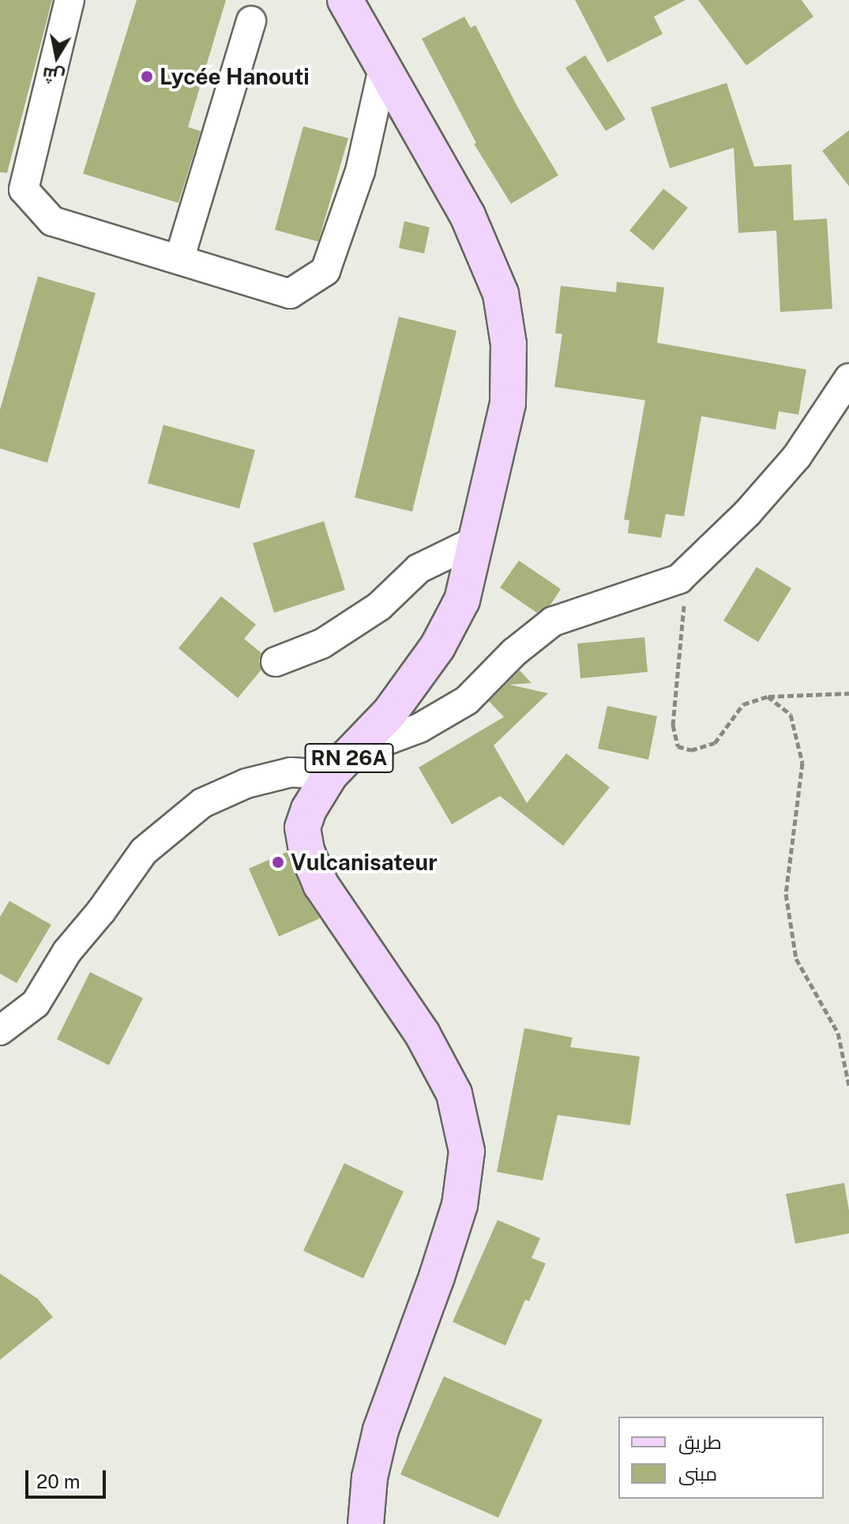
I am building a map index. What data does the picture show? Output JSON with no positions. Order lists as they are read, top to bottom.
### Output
{
  "streets": {
    "main road": ["RN 26A"]
  },
  "places": ["Lycée Hanouti", "Vulcanisateur"],
  "legend": ["طريق", "مبنى"],
  "scale_bar": "20 m",
  "north": "bottom"
}
